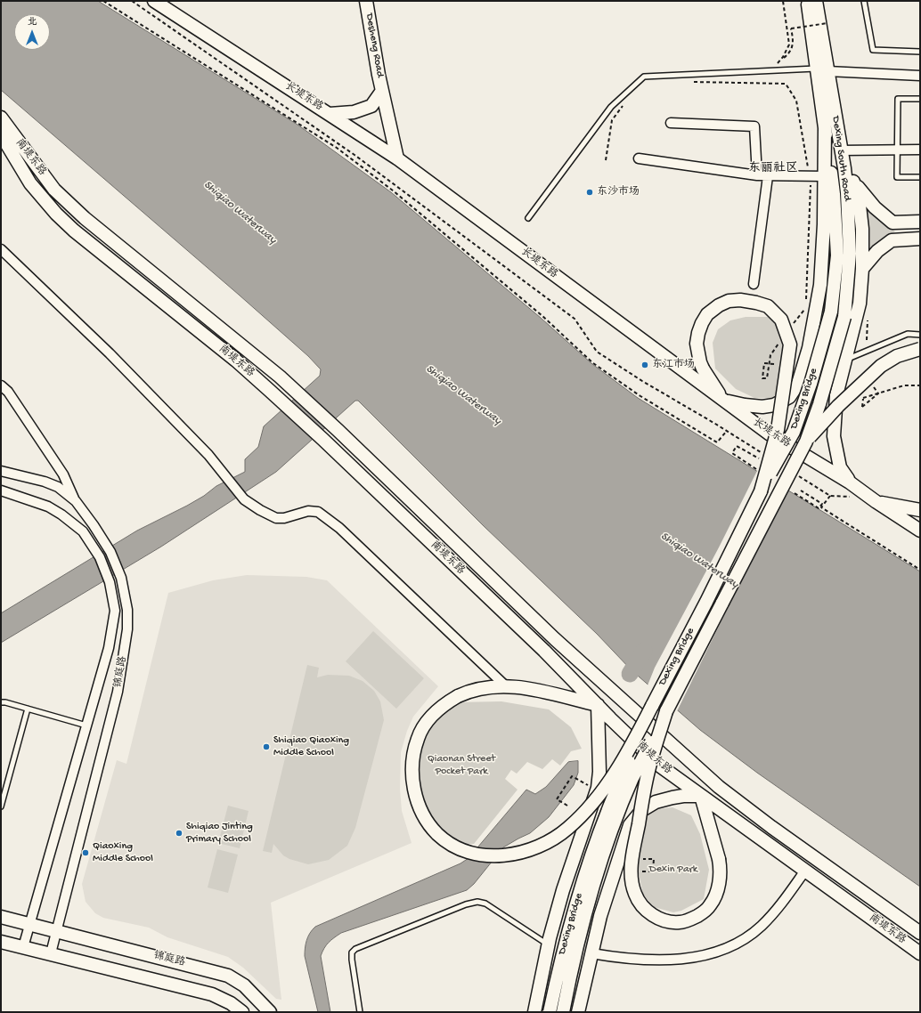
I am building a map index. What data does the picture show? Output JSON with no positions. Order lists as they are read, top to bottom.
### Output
{
  "streets": {
    "main road": [
      "Desheng Road",
      "长堤东路",
      "南堤东路",
      "Dexing South Road",
      "Dexing Bridge",
      "锦庭路"
    ]
  },
  "crossings": [
    ["Desheng Road", "长堤东路"],
    ["Dexing South Road", "Dexing Bridge"]
  ],
  "districts": ["东丽社区"],
  "water": ["Shiqiao Waterway"],
  "parks": ["Qiaonan Street Pocket Park", "Dexin Park"],
  "places": [
    "东沙市场",
    "东江市场",
    "Shiqiao Qiaoxing Middle School",
    "Shiqiao Jinting Primary School",
    "Qiaoxing Middle School"
  ],
  "north": "top"
}
